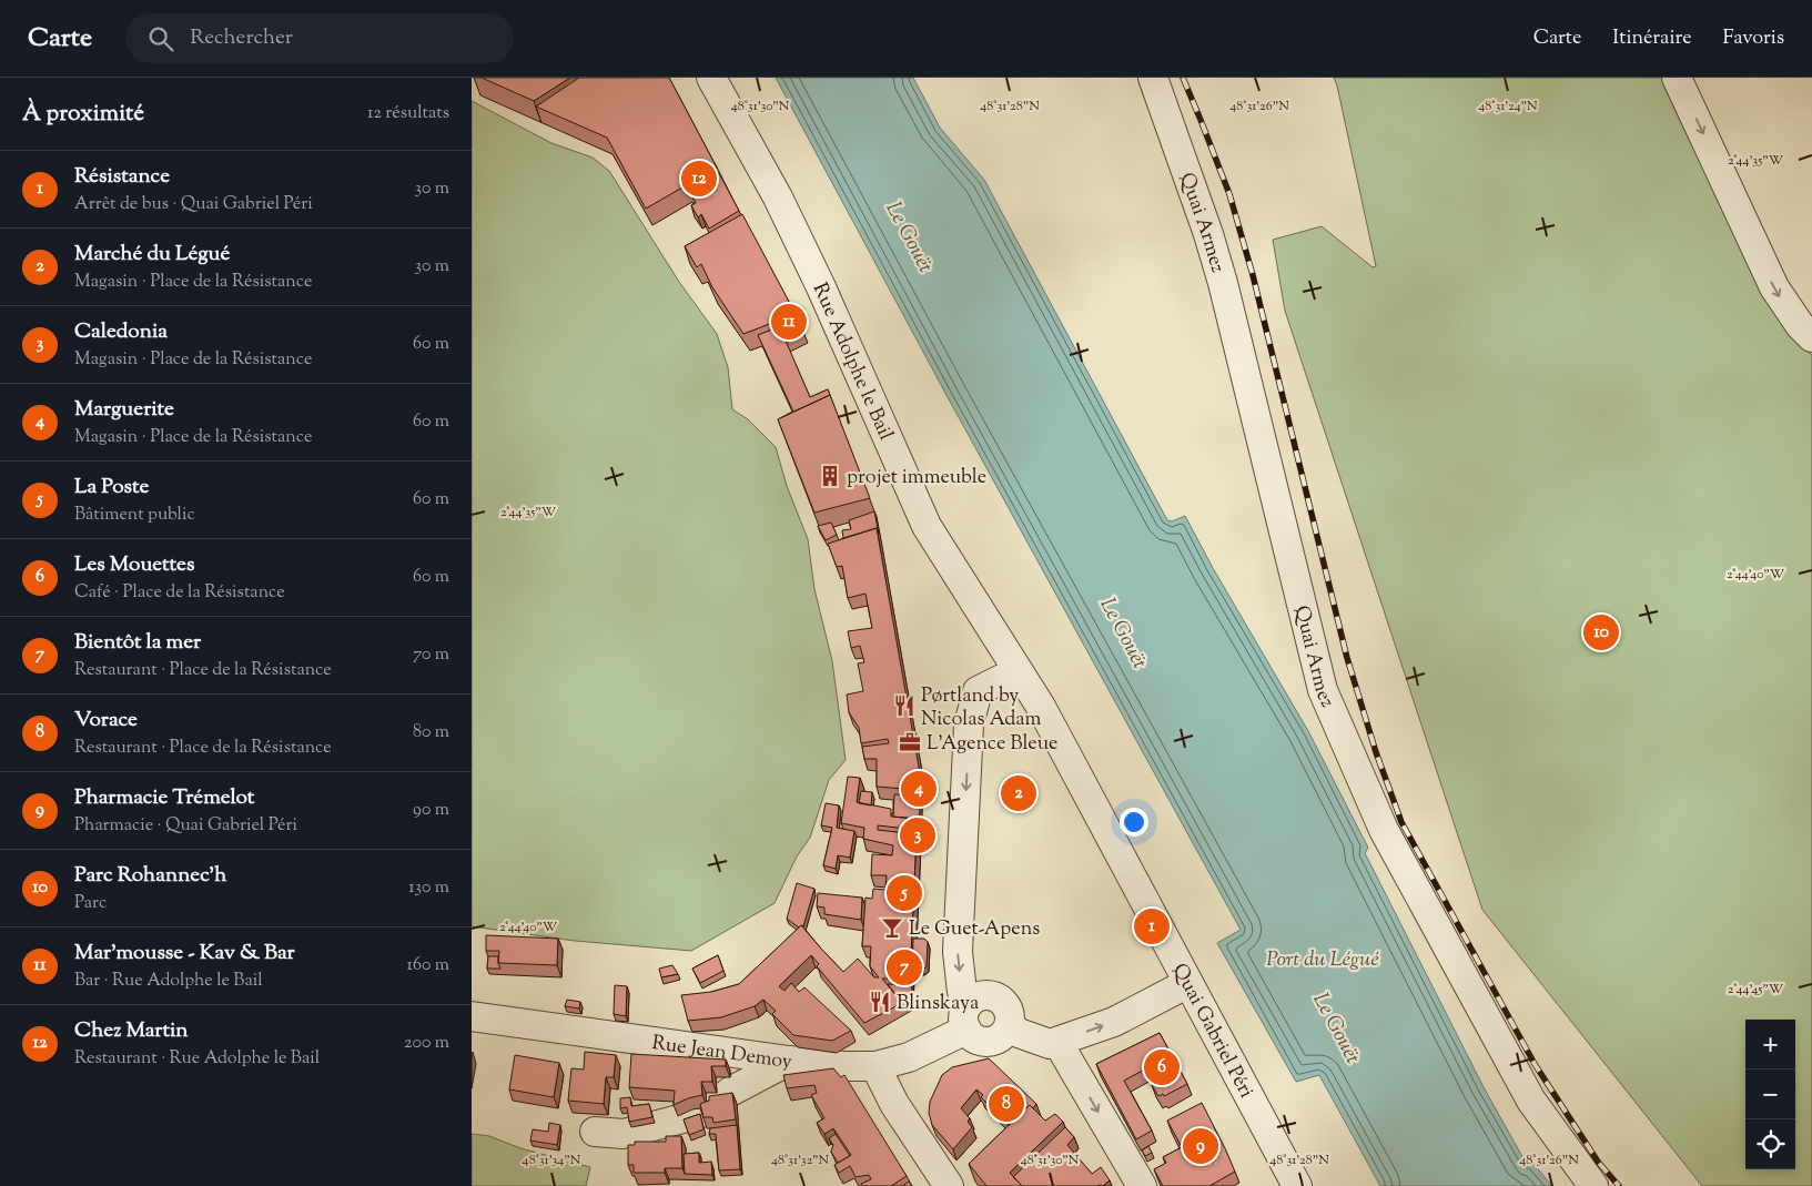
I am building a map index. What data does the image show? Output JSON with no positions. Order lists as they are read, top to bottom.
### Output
{
  "streets": {
    "street": [
      "Quai Armez",
      "Rue Adolphe le Bail",
      "Quai Gabriel Péri",
      "Rue Jean Demoy"
    ]
  },
  "crossings": [
    ["Rue Adolphe le Bail", "Quai Gabriel Péri"]
  ],
  "water": ["Le Gouët", "Port du Légué"],
  "places": {
    "building": ["projet immeuble"],
    "restaurant": ["Pørtland by Nicolas Adam", "Blinskaya"],
    "office": ["L'Agence Bleue"],
    "bar": ["Le Guet-Apens"]
  },
  "page": {
    "header": "Carte",
    "search": "Rechercher",
    "nav": ["Carte", "Itinéraire", "Favoris"],
    "heading": ["À proximité", "12 résultats"],
    "list": [
      {
        "mark": "1",
        "name": "Résistance",
        "note": "Arrêt de bus · Quai Gabriel Péri",
        "value": "30 m"
      },
      {
        "mark": "2",
        "name": "Marché du Légué",
        "note": "Magasin · Place de la Résistance",
        "value": "30 m"
      },
      {
        "mark": "3",
        "name": "Caledonia",
        "note": "Magasin · Place de la Résistance",
        "value": "60 m"
      },
      {
        "mark": "4",
        "name": "Marguerite",
        "note": "Magasin · Place de la Résistance",
        "value": "60 m"
      },
      {
        "mark": "5",
        "name": "La Poste",
        "note": "Bâtiment public",
        "value": "60 m"
      },
      {
        "mark": "6",
        "name": "Les Mouettes",
        "note": "Café · Place de la Résistance",
        "value": "60 m"
      },
      {
        "mark": "7",
        "name": "Bientôt la mer",
        "note": "Restaurant · Place de la Résistance",
        "value": "70 m"
      },
      {
        "mark": "8",
        "name": "Vorace",
        "note": "Restaurant · Place de la Résistance",
        "value": "80 m"
      },
      {
        "mark": "9",
        "name": "Pharmacie Trémelot",
        "note": "Pharmacie · Quai Gabriel Péri",
        "value": "90 m"
      },
      {
        "mark": "10",
        "name": "Parc Rohannec'h",
        "note": "Parc",
        "value": "130 m"
      },
      {
        "mark": "11",
        "name": "Mar'mousse - Kav & Bar",
        "note": "Bar · Rue Adolphe le Bail",
        "value": "160 m"
      },
      {
        "mark": "12",
        "name": "Chez Martin",
        "note": "Restaurant · Rue Adolphe le Bail",
        "value": "200 m"
      }
    ],
    "pins": [
      "12",
      "11",
      "10",
      "4",
      "2",
      "3",
      "5",
      "1",
      "7",
      "6",
      "8",
      "9"
    ],
    "map_buttons": ["+", "−"]
  },
  "coordinates": [
    "48°31'30\"N",
    "48°31'28\"N",
    "48°31'26\"N",
    "48°31'24\"N",
    "2°44'35\"W",
    "2°44'40\"W",
    "2°44'45\"W",
    "48°31'34\"N",
    "48°31'32\"N"
  ]
}
